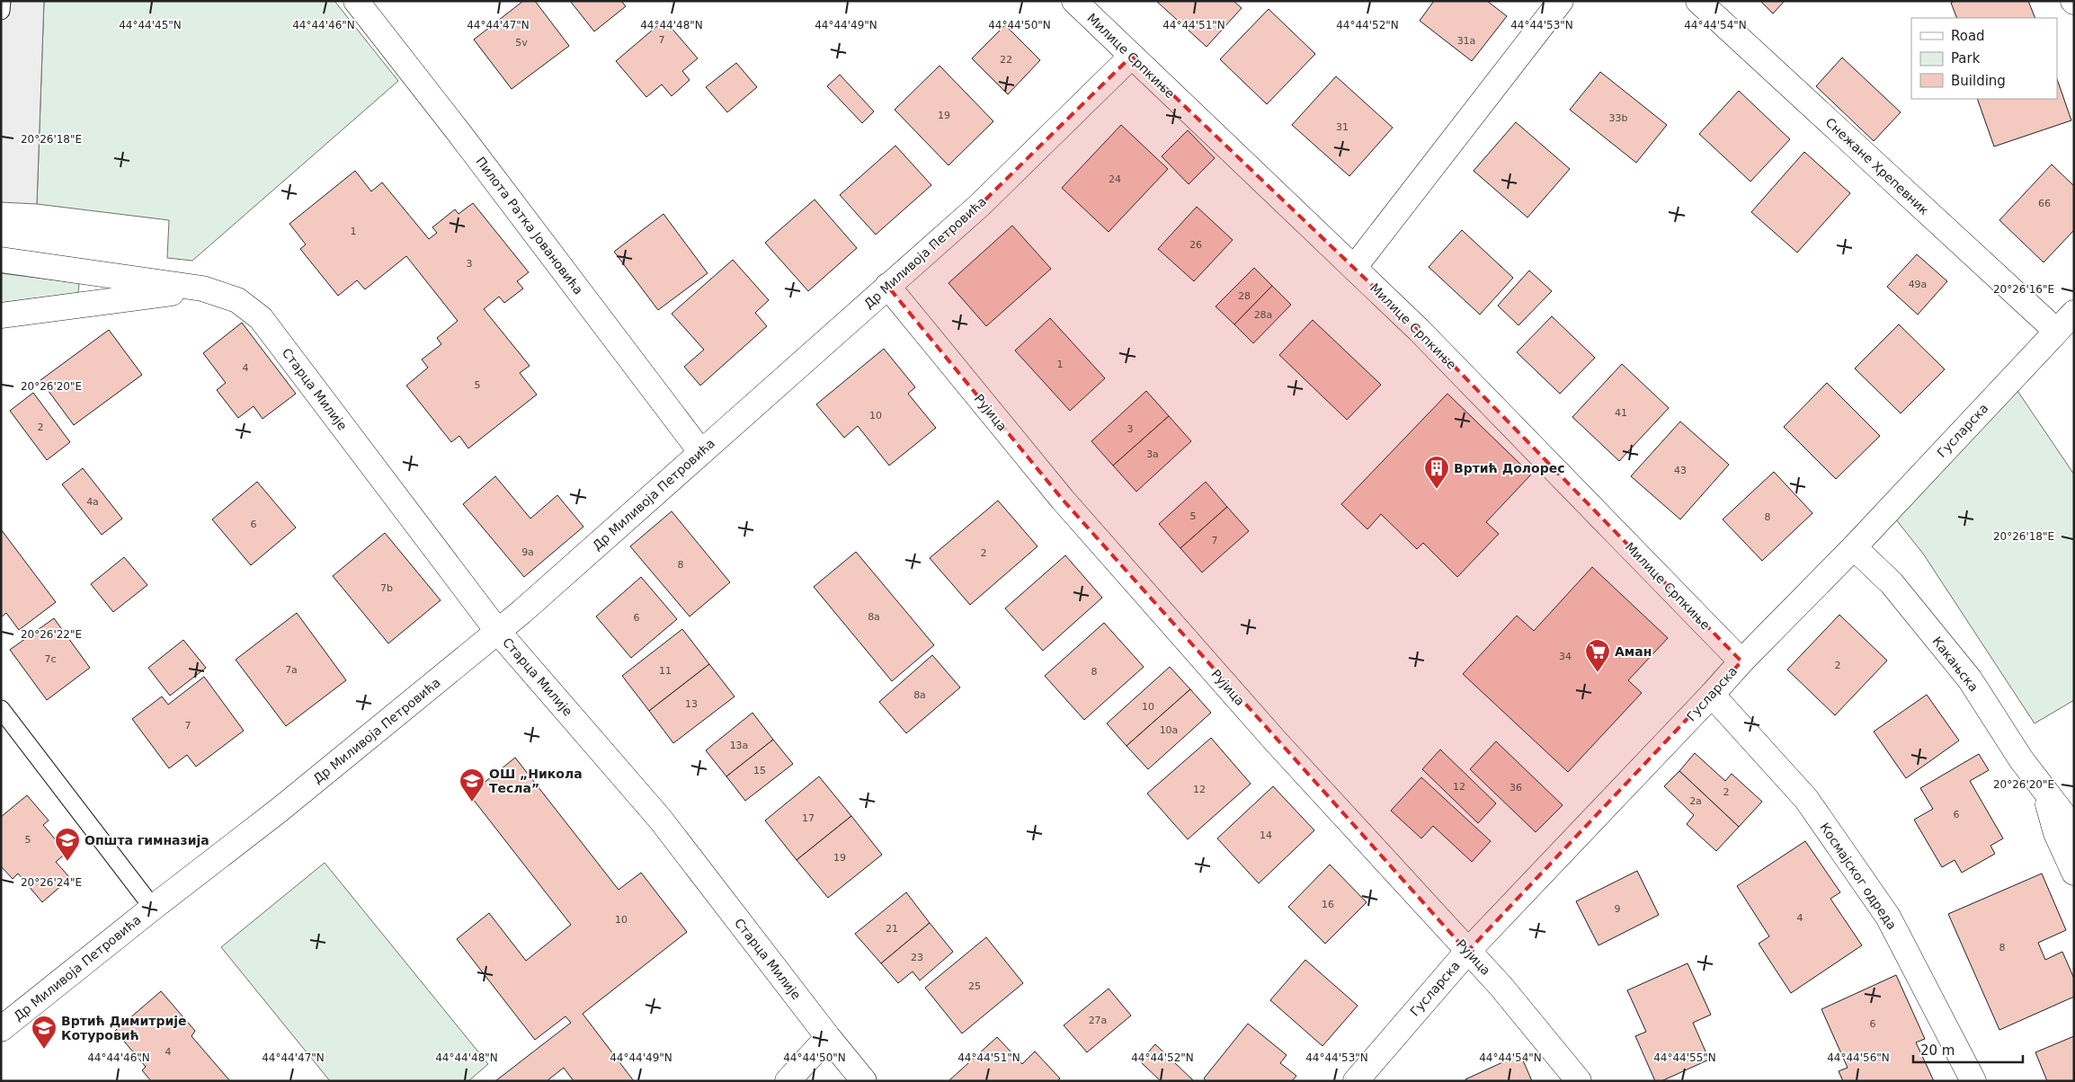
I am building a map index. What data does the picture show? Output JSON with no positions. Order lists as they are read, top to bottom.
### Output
{
  "streets": {
    "street": [
      "Милице Српкиње",
      "Снежане Хрепевник",
      "Пилота Ратка Јовановића",
      "Др Миливоја Петровића",
      "Старца Милије",
      "Рујица",
      "Гусларска",
      "Какањска",
      "Космајског одреда"
    ]
  },
  "crossings": [
    ["Милице Српкиње", "Др Миливоја Петровића"],
    ["Милице Српкиње", "Гусларска"],
    ["Снежане Хрепевник", "Гусларска"],
    ["Пилота Ратка Јовановића", "Др Миливоја Петровића"],
    ["Др Миливоја Петровића", "Старца Милије"],
    ["Др Миливоја Петровића", "Рујица"],
    ["Рујица", "Гусларска"],
    ["Гусларска", "Какањска"],
    ["Гусларска", "Космајског одреда"]
  ],
  "places": {
    "building": ["Вртић Долорес"],
    "supermarket": ["Аман"],
    "school or university": ["ОШ „Никола Тесла”", "Општа гимназија", "Вртић Димитрије Котуровић"]
  },
  "house_numbers": [
    "7",
    "31a",
    "5v",
    "22",
    "19",
    "33b",
    "31",
    "24",
    "66",
    "1",
    "26",
    "3",
    "49a",
    "28",
    "28a",
    "1",
    "4",
    "5",
    "41",
    "10",
    "2",
    "3",
    "3a",
    "43",
    "4a",
    "5",
    "8",
    "6",
    "7",
    "9a",
    "2",
    "8",
    "7b",
    "8a",
    "6",
    "34",
    "7c",
    "2",
    "7a",
    "11",
    "8",
    "8a",
    "13",
    "10",
    "7",
    "10a",
    "13a",
    "15",
    "12",
    "36",
    "12",
    "2",
    "2a",
    "6",
    "17",
    "14",
    "5",
    "19",
    "16",
    "9",
    "4",
    "10",
    "21",
    "8",
    "23",
    "25",
    "27a",
    "6",
    "4"
  ],
  "legend": ["Road", "Park", "Building"],
  "scale_bar": "20 m",
  "coordinates": [
    "44°44'45\"N",
    "44°44'46\"N",
    "44°44'47\"N",
    "44°44'48\"N",
    "44°44'49\"N",
    "44°44'50\"N",
    "44°44'51\"N",
    "44°44'52\"N",
    "44°44'53\"N",
    "44°44'54\"N",
    "20°26'18\"E",
    "20°26'16\"E",
    "20°26'20\"E",
    "20°26'22\"E",
    "20°26'24\"E",
    "44°44'55\"N",
    "44°44'56\"N"
  ]
}
